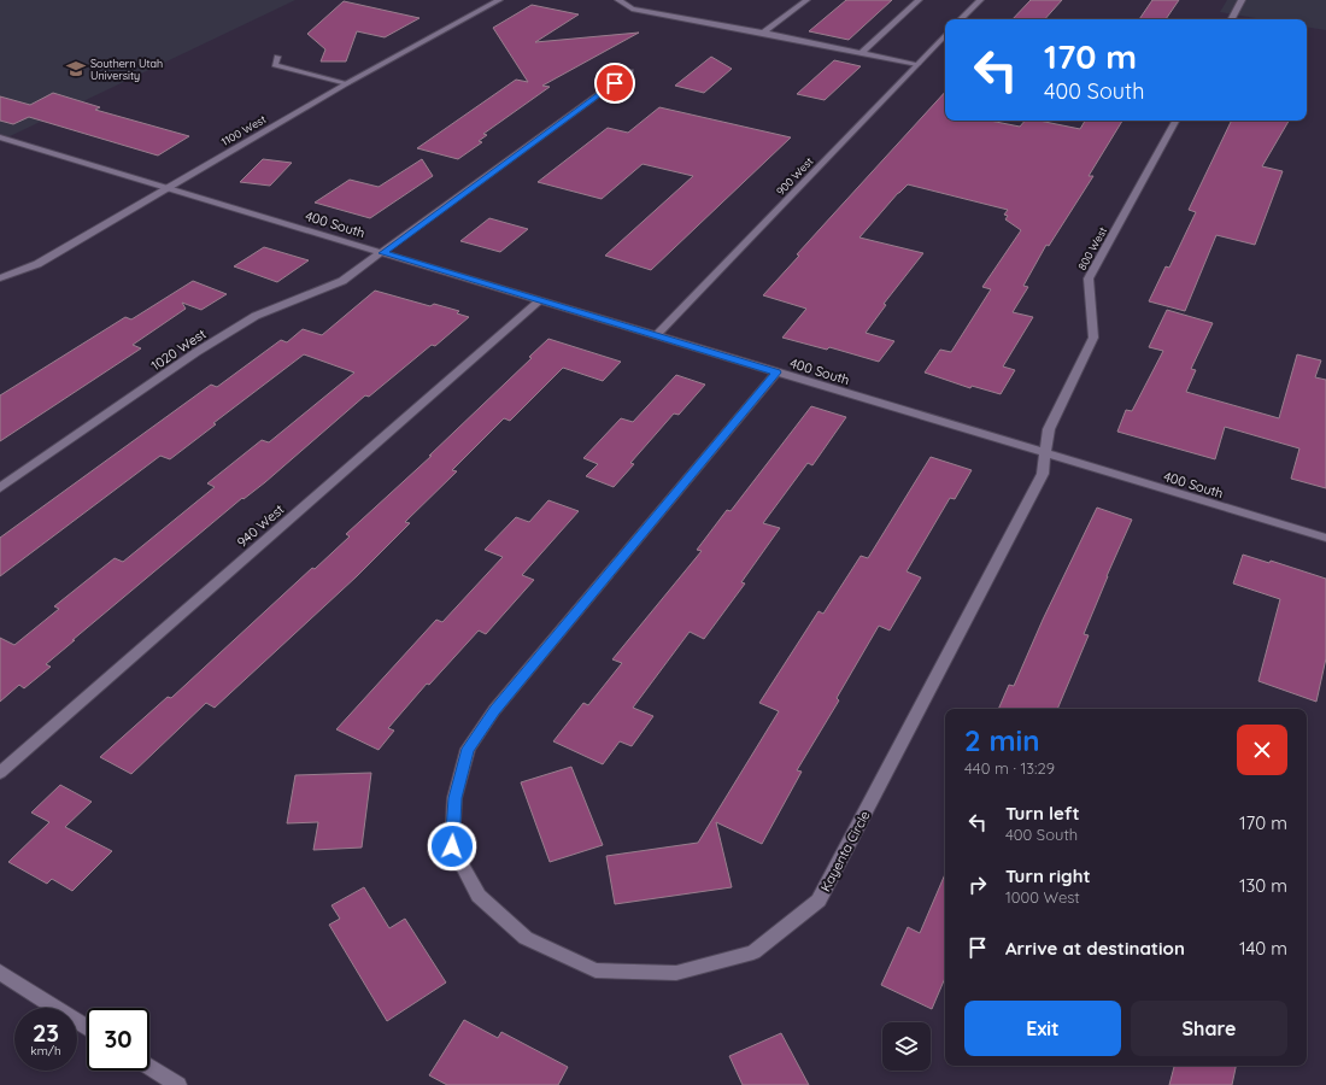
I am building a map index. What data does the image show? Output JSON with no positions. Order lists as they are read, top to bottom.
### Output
{
  "streets": {
    "street": [
      "1100 West",
      "900 West",
      "400 South",
      "800 West",
      "1020 West",
      "940 West",
      "Kayenta Circle"
    ]
  },
  "crossings": [
    ["1100 West", "400 South"],
    ["900 West", "400 South"],
    ["400 South", "800 West"],
    ["400 South", "1020 West"],
    ["400 South", "940 West"],
    ["400 South", "Kayenta Circle"],
    ["800 West", "Kayenta Circle"]
  ],
  "places": {
    "school or university": ["Southern Utah University"]
  },
  "page": {
    "turn": ["170 m", "400 South"],
    "heading": ["2 min", "440 m · 13:29"],
    "list": [
      {
        "name": "Turn left",
        "note": "400 South",
        "value": "170 m"
      },
      {
        "name": "Turn right",
        "note": "1000 West",
        "value": "130 m"
      },
      {
        "name": "Arrive at destination",
        "value": "140 m"
      }
    ],
    "buttons": ["Exit", "Share"],
    "speed": "23 km/h",
    "limit": "30"
  }
}
